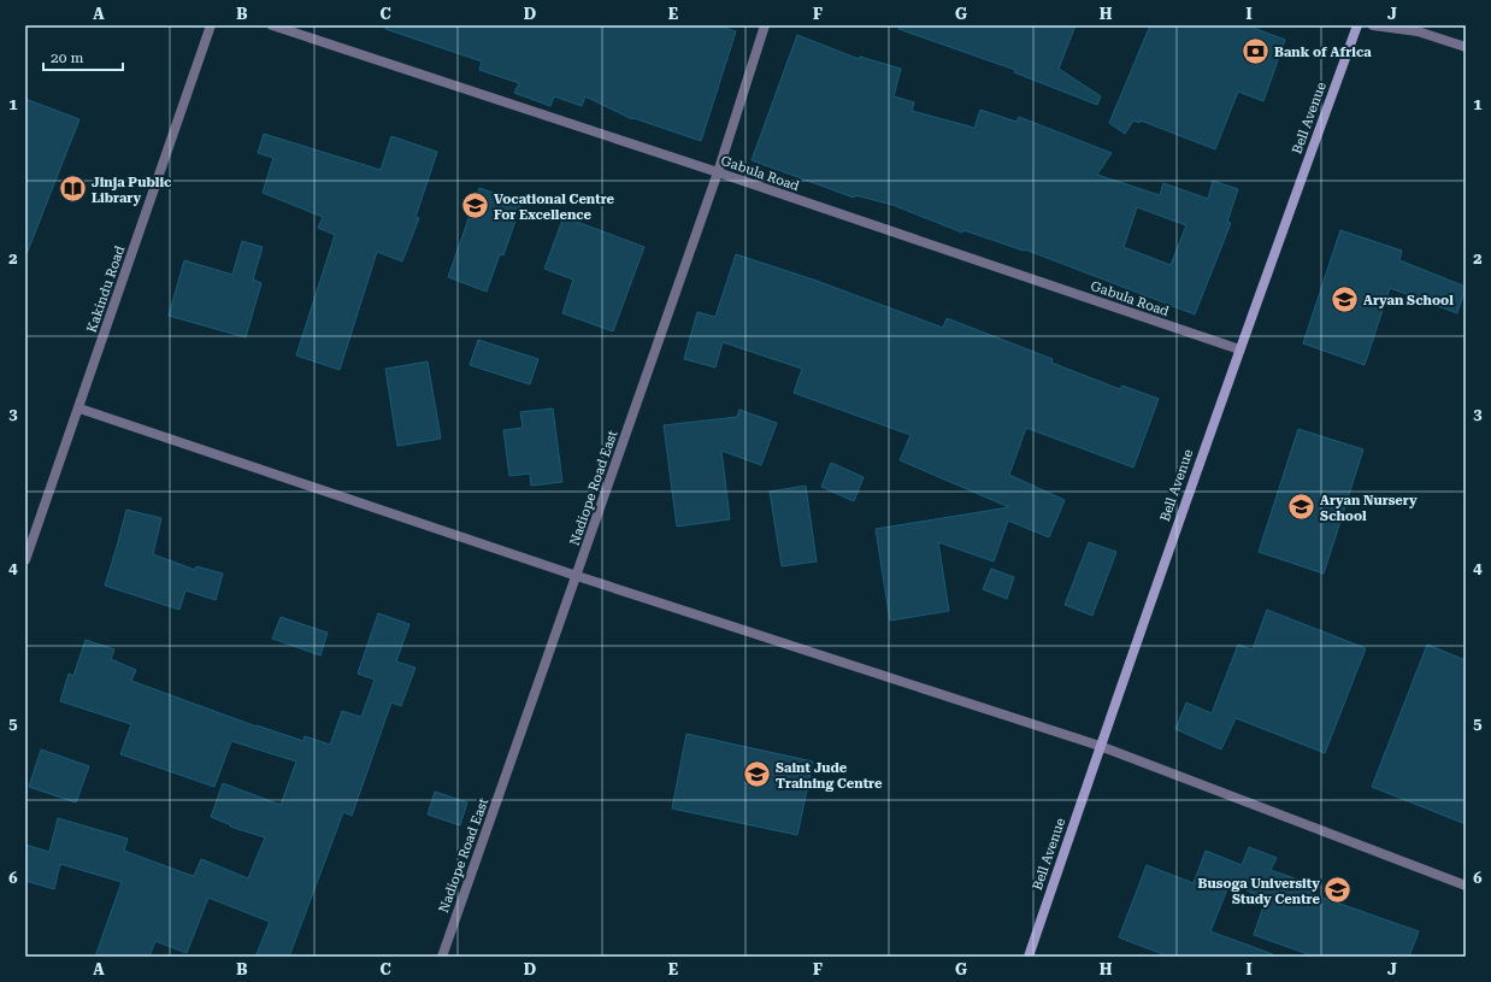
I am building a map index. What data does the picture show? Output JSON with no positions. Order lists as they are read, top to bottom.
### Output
{
  "streets": {
    "street": [
      "Bell Avenue",
      "Gabula Road",
      "Kakindu Road",
      "Nadiope Road East"
    ]
  },
  "crossings": [
    ["Bell Avenue", "Gabula Road"],
    ["Gabula Road", "Nadiope Road East"]
  ],
  "places": {
    "bank": ["Bank of Africa"],
    "library": ["Jinja Public Library"],
    "school or university": [
      "Vocational Centre For Excellence",
      "Aryan School",
      "Aryan Nursery School",
      "Saint Jude Training Centre",
      "Busoga University Study Centre"
    ]
  },
  "scale_bar": "20 m",
  "grid": {
    "columns": [
      "A",
      "B",
      "C",
      "D",
      "E",
      "F",
      "G",
      "H",
      "I",
      "J"
    ],
    "rows": [
      "1",
      "2",
      "3",
      "4",
      "5",
      "6"
    ]
  }
}
